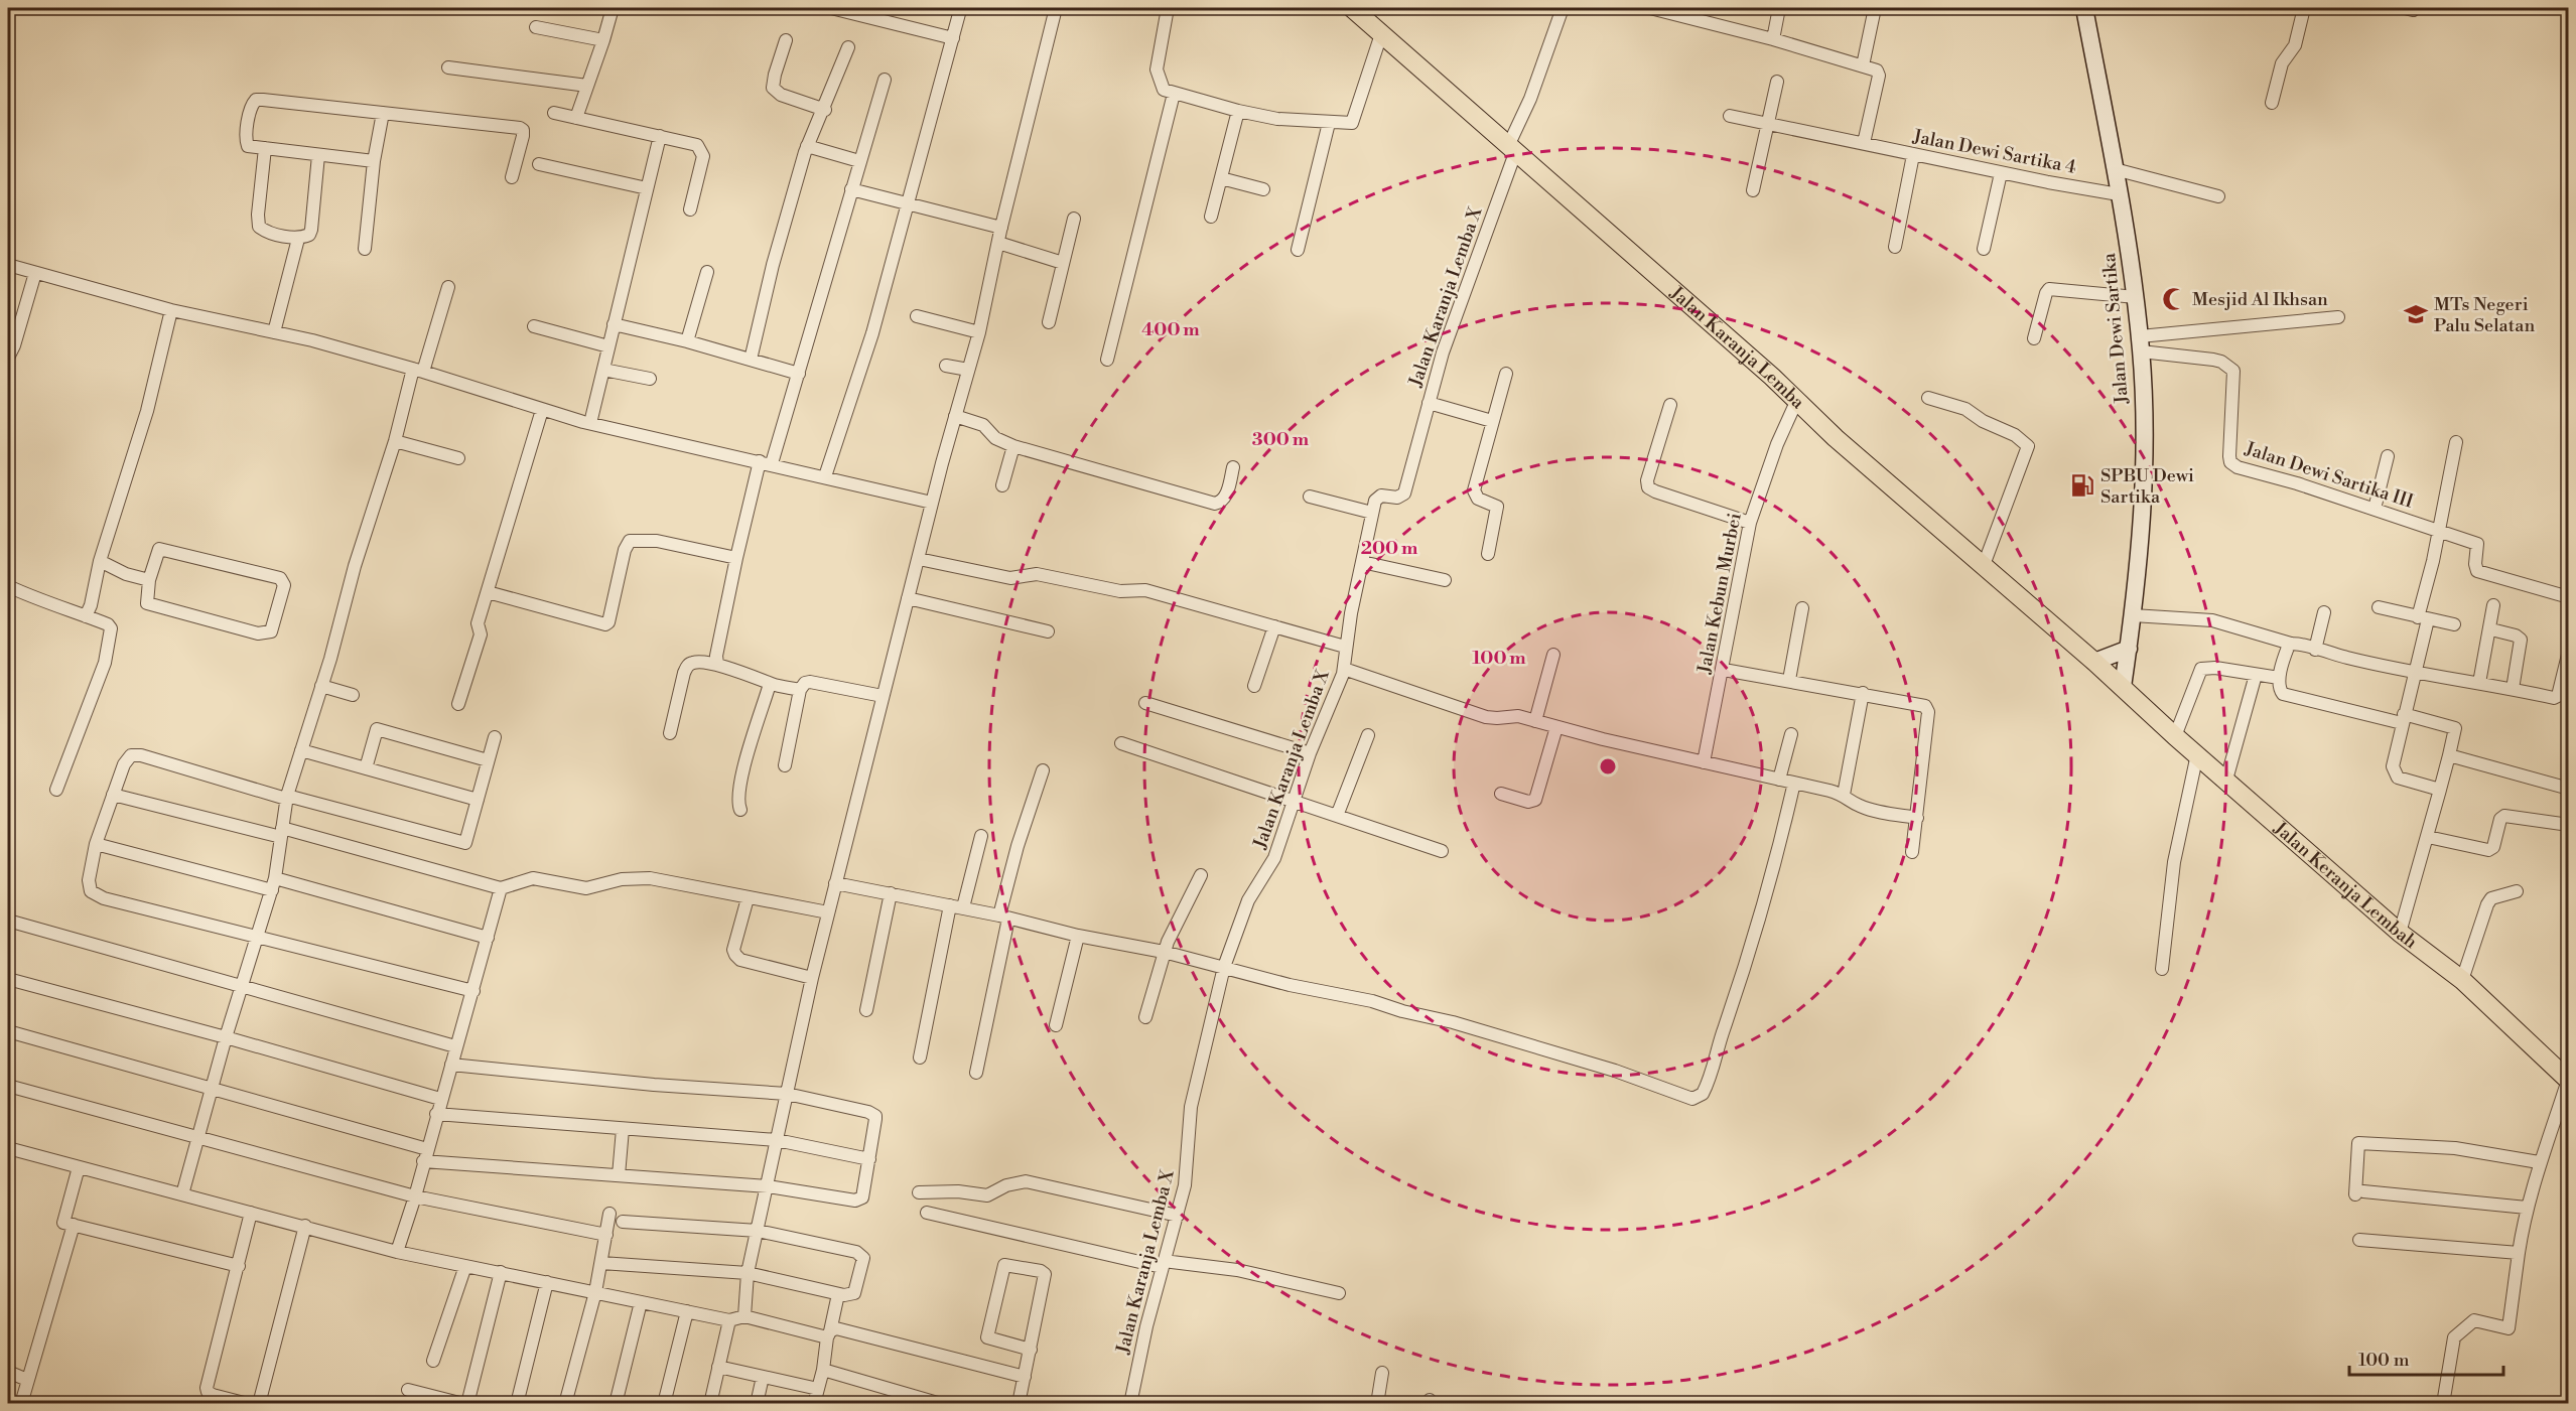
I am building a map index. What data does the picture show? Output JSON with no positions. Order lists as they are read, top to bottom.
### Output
{
  "streets": {
    "main road": ["Jalan Dewi Sartika", "Jalan Karanja Lemba", "Jalan Keranja Lembah"],
    "street": [
      "Jalan Dewi Sartika 4",
      "Jalan Karanja Lemba X",
      "Jalan Dewi Sartika III",
      "Jalan Kebun Murbei"
    ]
  },
  "crossings": [
    ["Jalan Dewi Sartika 4", "Jalan Dewi Sartika"],
    ["Jalan Karanja Lemba X", "Jalan Karanja Lemba"],
    ["Jalan Dewi Sartika", "Jalan Karanja Lemba"],
    ["Jalan Dewi Sartika", "Jalan Dewi Sartika III"],
    ["Jalan Dewi Sartika", "Jalan Keranja Lembah"],
    ["Jalan Karanja Lemba", "Jalan Kebun Murbei"],
    ["Jalan Karanja Lemba", "Jalan Keranja Lembah"]
  ],
  "places": {
    "mosque": ["Mesjid Al Ikhsan"],
    "school or university": ["MTs Negeri Palu Selatan"],
    "fuel station": ["SPBU Dewi Sartika"]
  },
  "scale_bar": "100 m",
  "rings": [
    "400 m",
    "300 m",
    "200 m",
    "100 m"
  ]
}
